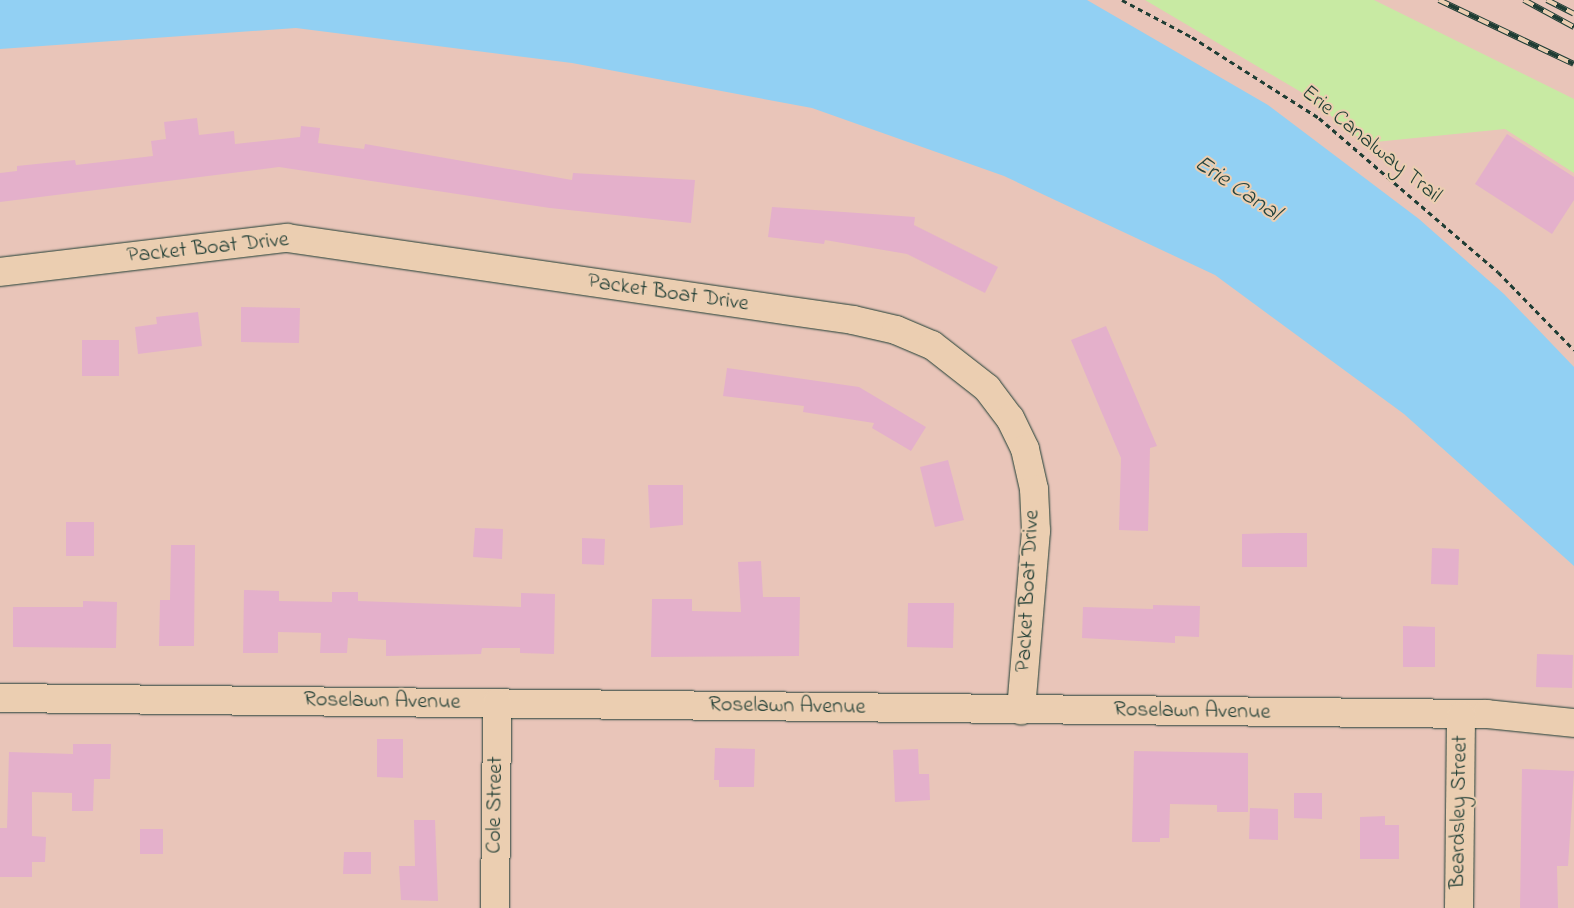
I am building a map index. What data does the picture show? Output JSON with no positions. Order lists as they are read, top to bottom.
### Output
{
  "streets": {
    "street": [
      "Packet Boat Drive",
      "Roselawn Avenue",
      "Cole Street",
      "Beardsley Street"
    ],
    "path": ["Erie Canalway Trail"]
  },
  "crossings": [
    ["Packet Boat Drive", "Roselawn Avenue"],
    ["Roselawn Avenue", "Cole Street"],
    ["Roselawn Avenue", "Beardsley Street"]
  ],
  "water": ["Erie Canal"]
}
